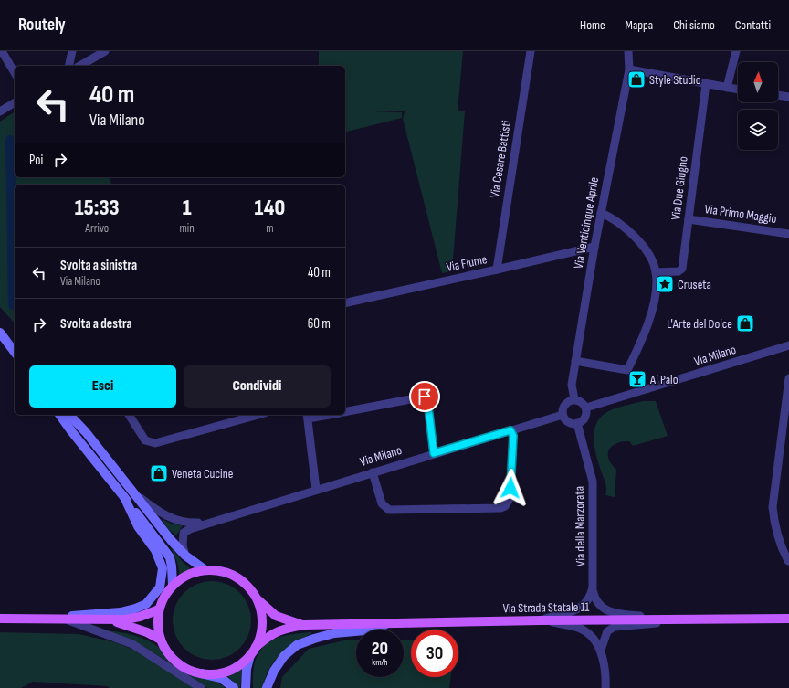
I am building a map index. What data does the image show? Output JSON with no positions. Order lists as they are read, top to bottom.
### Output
{
  "streets": {
    "main road": ["Via Strada Statale 11"],
    "street": [
      "Via Cesare Battisti",
      "Via Due Giugno",
      "Via Primo Maggio",
      "Via Venticinque Aprile",
      "Via Fiume",
      "Via Milano",
      "Via della Marzorata"
    ]
  },
  "crossings": [
    ["Via Cesare Battisti", "Via Fiume"],
    ["Via Due Giugno", "Via Primo Maggio"],
    ["Via Venticinque Aprile", "Via Fiume"],
    ["Via Venticinque Aprile", "Via Milano"],
    ["Via Venticinque Aprile", "Via della Marzorata"],
    ["Via Milano", "Via della Marzorata"],
    ["Via della Marzorata", "Via Strada Statale 11"]
  ],
  "places": {
    "shop": ["Style Studio", "L'Arte del Dolce", "Veneta Cucine"],
    "place": ["Crusèta"],
    "bar": ["Al Palo"]
  },
  "north": "top",
  "page": {
    "header": "Routely",
    "nav": [
      "Home",
      "Mappa",
      "Chi siamo",
      "Contatti"
    ],
    "turn": ["40 m", "Via Milano"],
    "then": "Poi",
    "eta": [
      "15:33",
      "Arrivo",
      "1",
      "min",
      "140",
      "m"
    ],
    "list": [
      {
        "name": "Svolta a sinistra",
        "note": "Via Milano",
        "value": "40 m"
      },
      {
        "name": "Svolta a destra",
        "value": "60 m"
      }
    ],
    "buttons": ["Esci", "Condividi"],
    "speed": "20 km/h",
    "limit": "30"
  }
}
